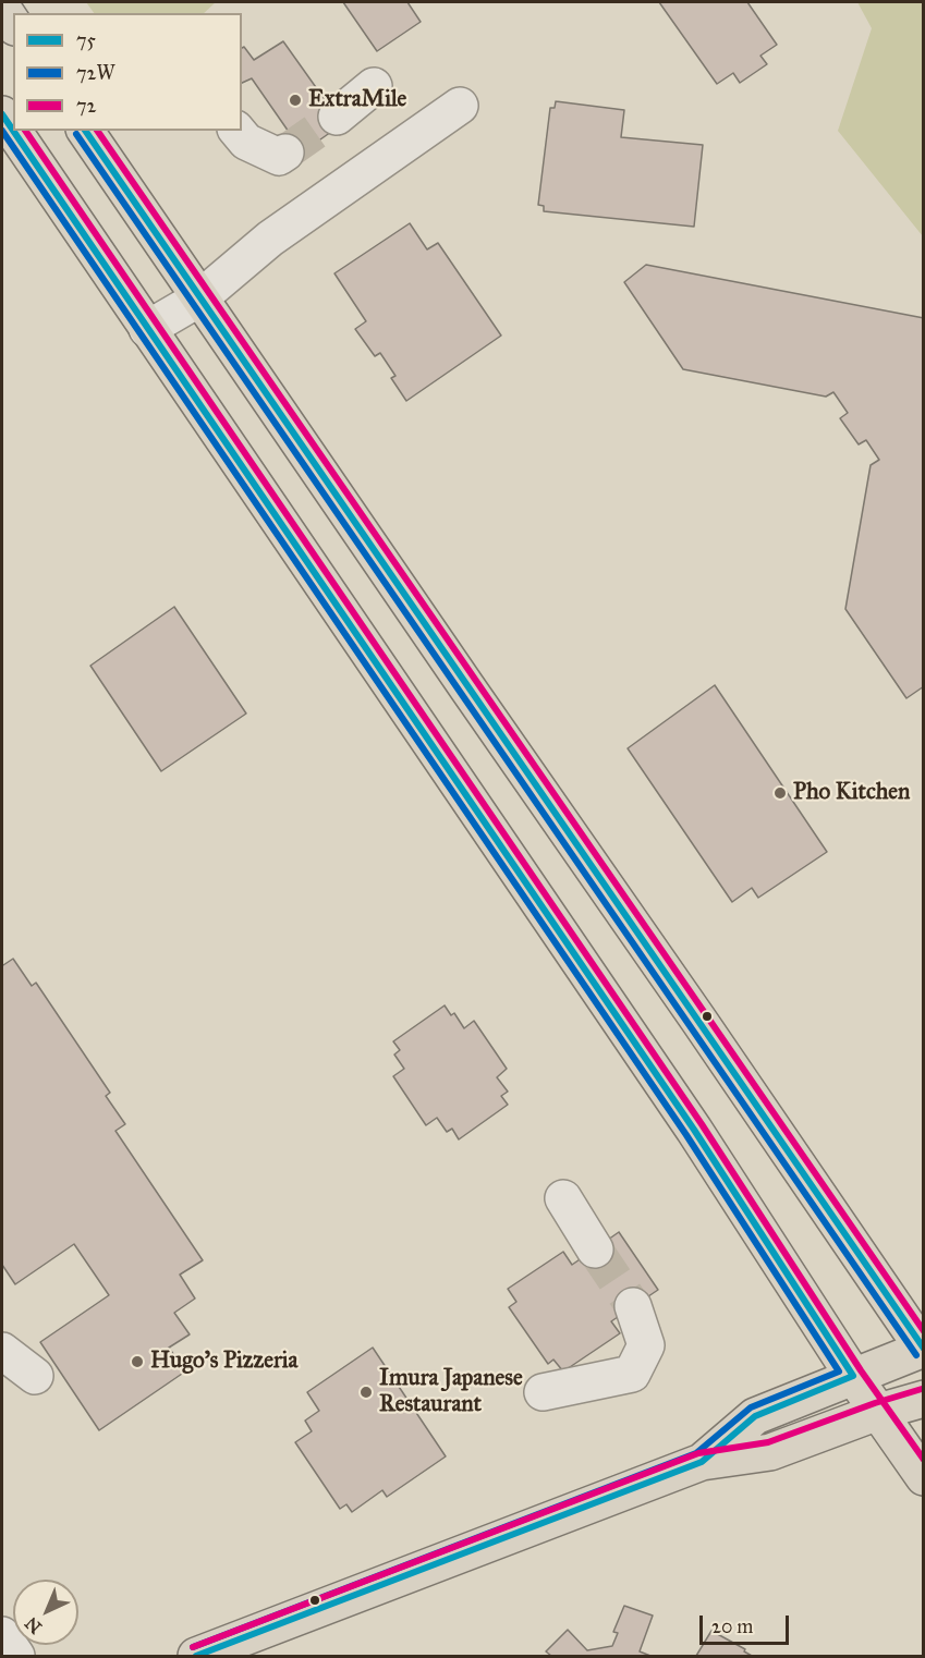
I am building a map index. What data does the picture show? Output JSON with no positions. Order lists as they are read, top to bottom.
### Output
{
  "places": [
    "ExtraMile",
    "Pho Kitchen",
    "Hugo's Pizzeria",
    "Imura Japanese Restaurant"
  ],
  "lines": ["transit line 75", "transit line 72W", "transit line 72"],
  "legend": ["75", "72W", "72"],
  "scale_bar": "20 m",
  "north": "bottom left"
}
